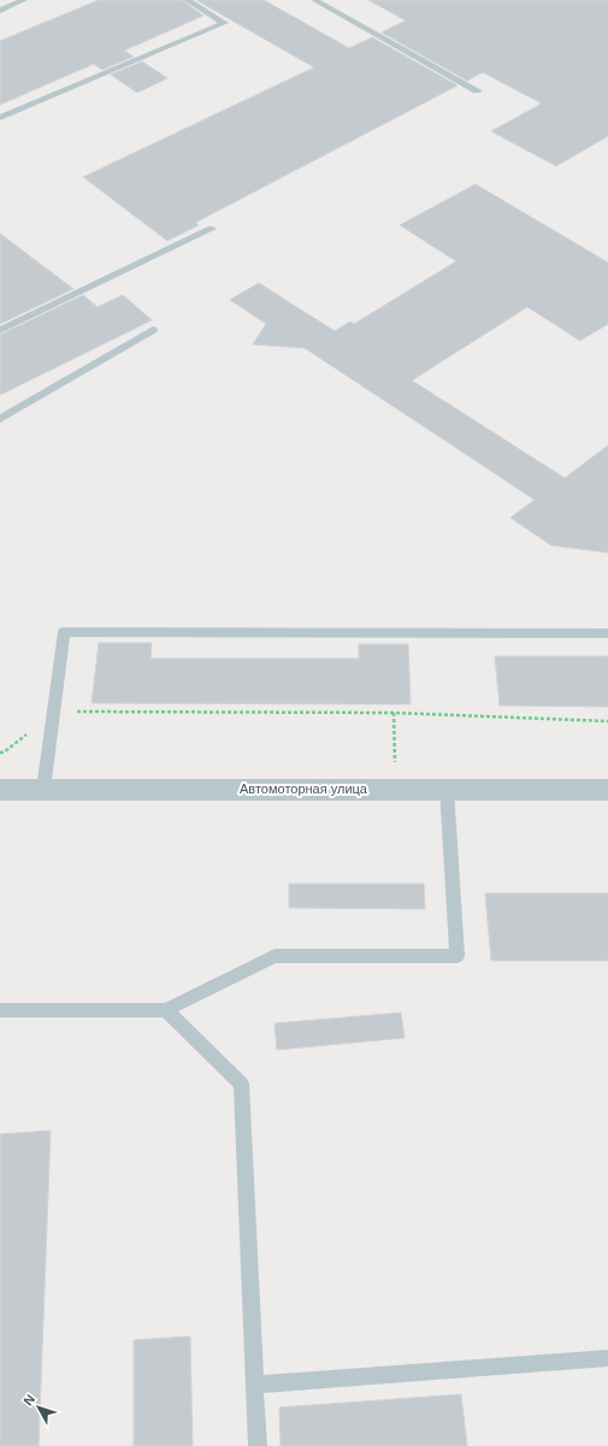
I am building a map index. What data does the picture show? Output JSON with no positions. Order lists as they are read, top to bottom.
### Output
{
  "streets": {
    "street": ["Автомоторная улица"]
  },
  "north": "top left"
}
